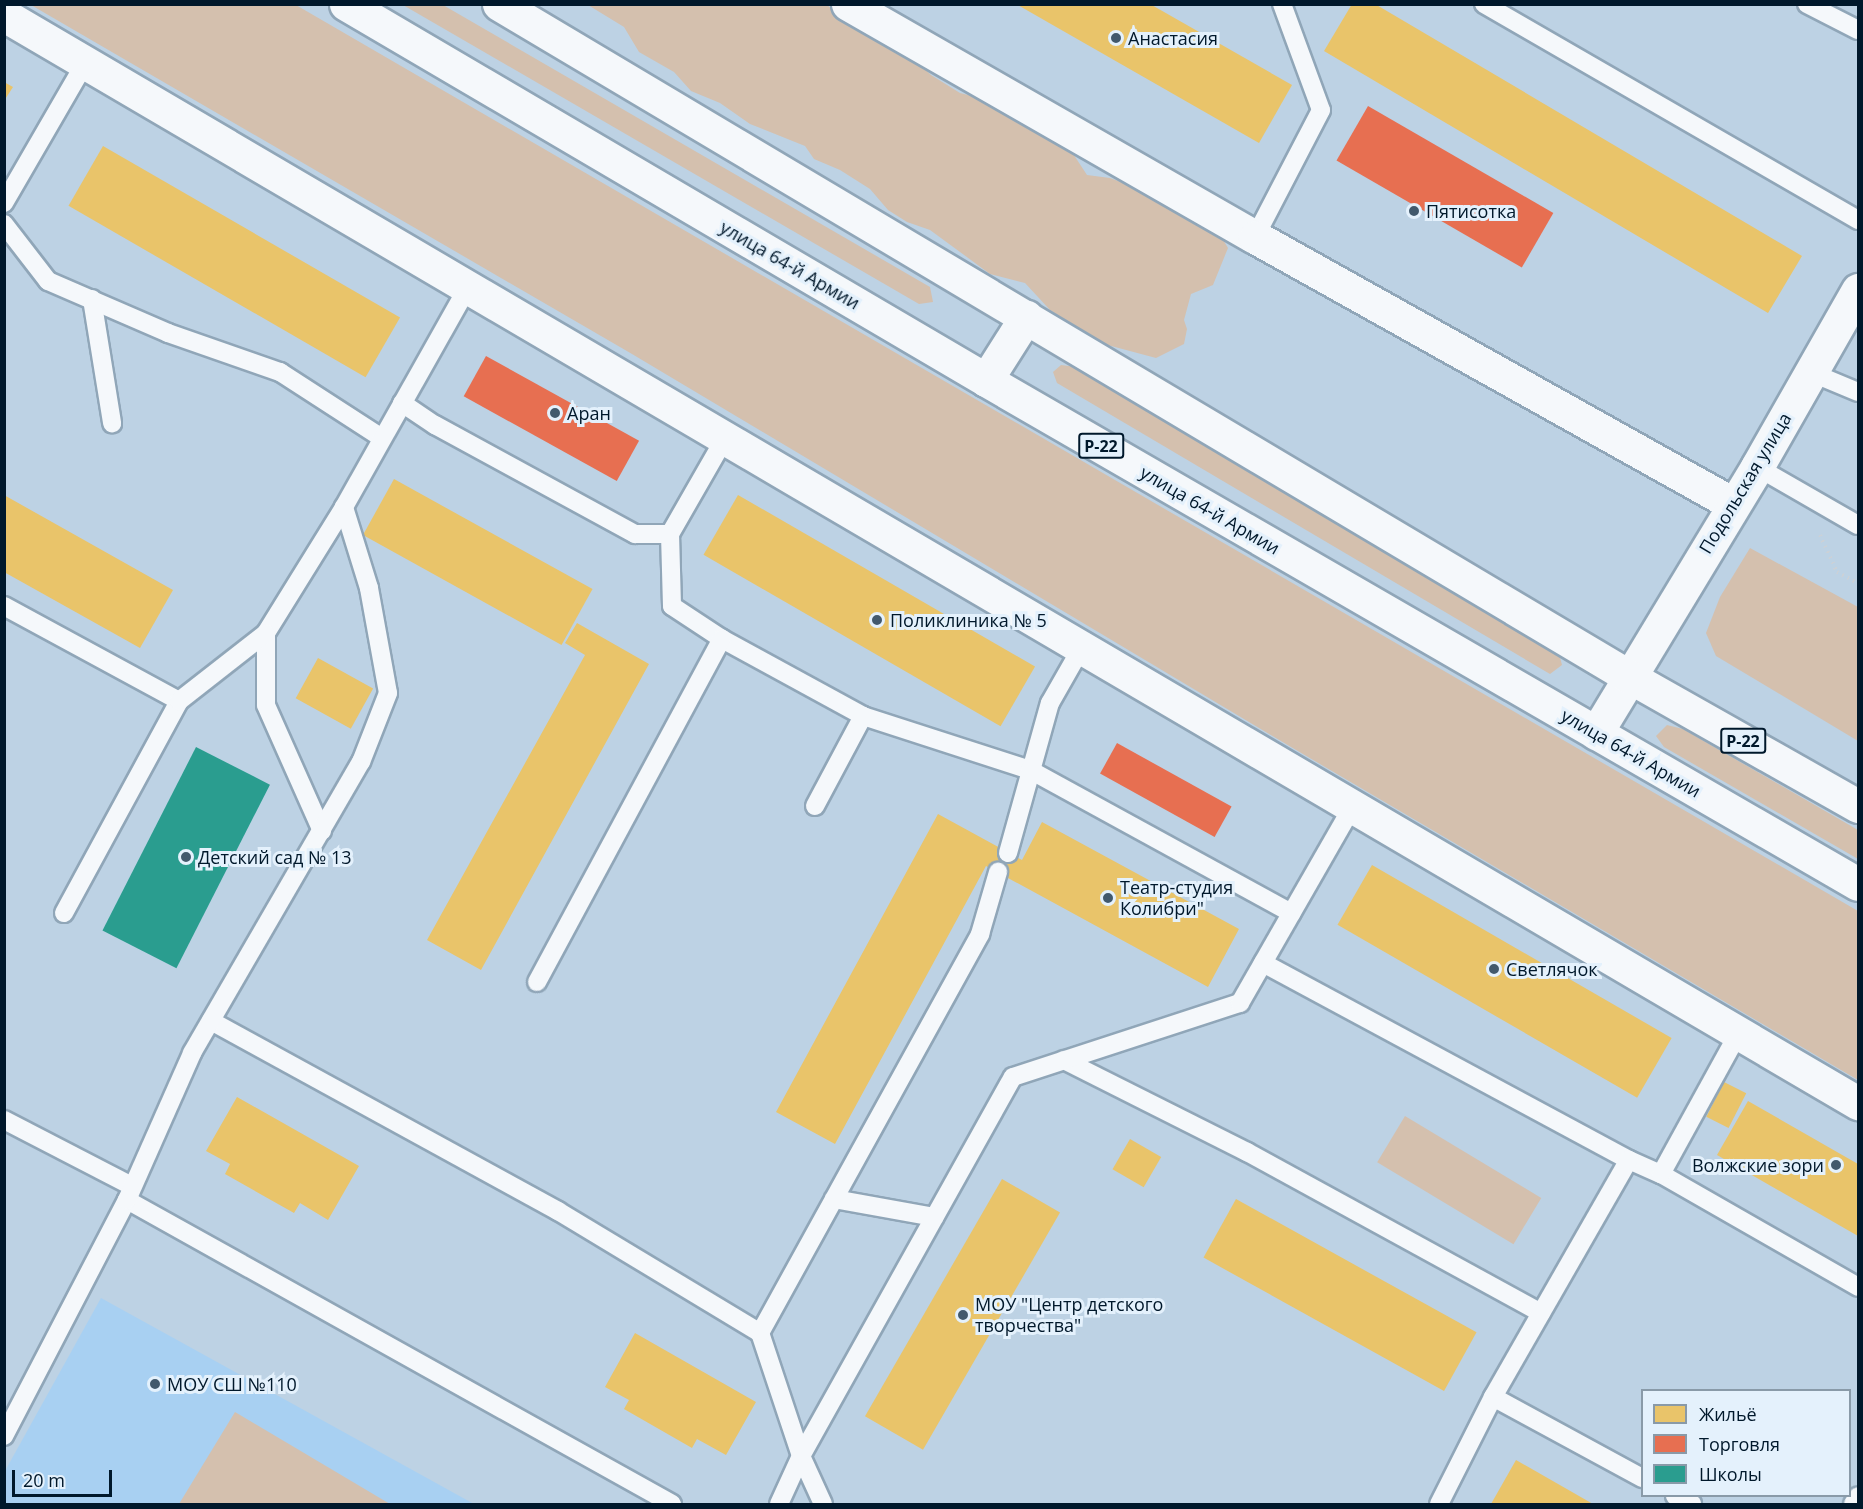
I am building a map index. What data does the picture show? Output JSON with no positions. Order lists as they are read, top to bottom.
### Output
{
  "streets": {
    "main road": ["улица 64-й Армии", "Р-22", "Подольская улица"]
  },
  "crossings": [
    ["улица 64-й Армии", "Подольская улица"],
    ["Р-22", "Подольская улица"]
  ],
  "places": [
    "Анастасия",
    "Пятисотка",
    "Аран",
    "Поликлиника № 5",
    "Детский сад № 13",
    "Театр-студия Колибри\"",
    "Светлячок",
    "Волжские зори",
    "МОУ \"Центр детского творчества\"",
    "МОУ СШ №110"
  ],
  "legend": ["Жильё", "Торговля", "Школы"],
  "scale_bar": "20 m"
}
